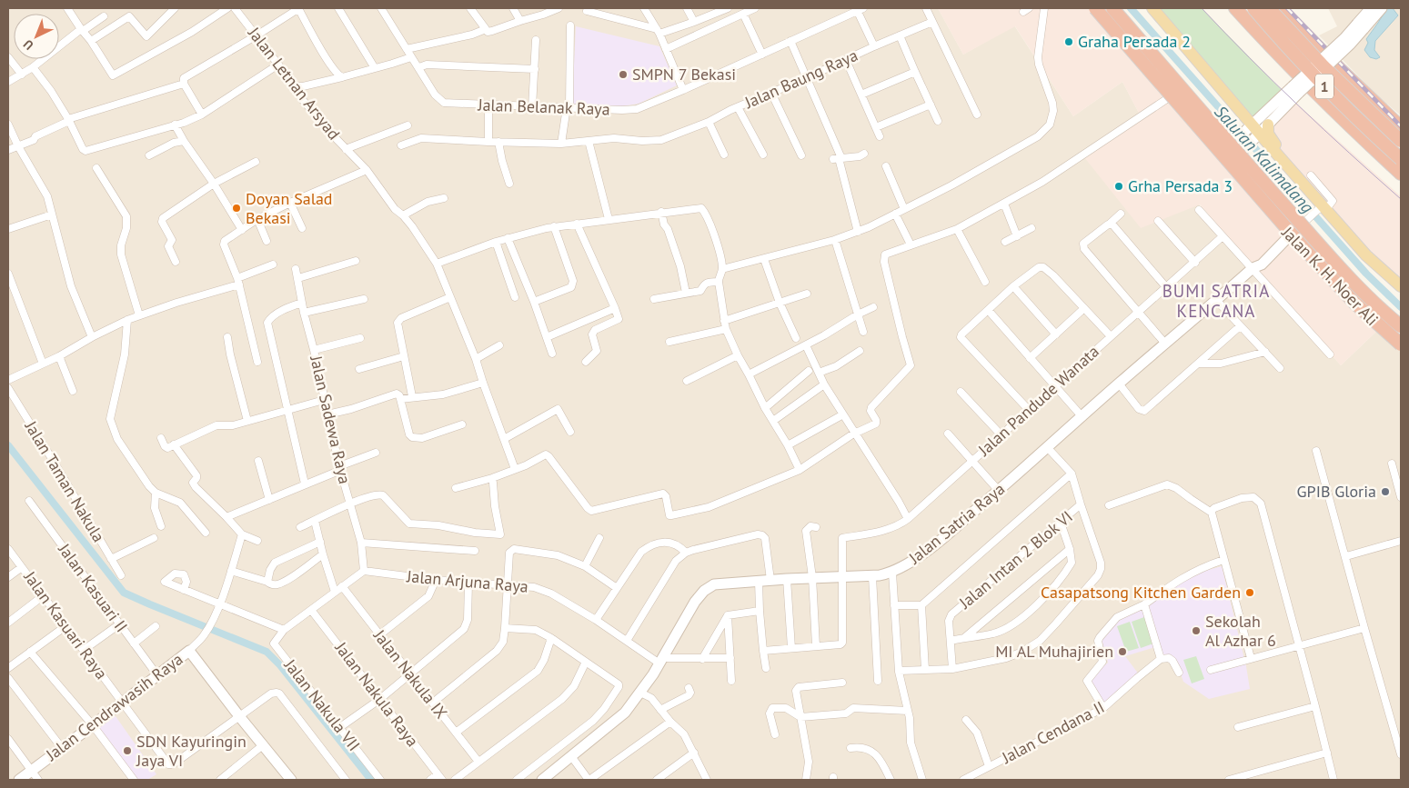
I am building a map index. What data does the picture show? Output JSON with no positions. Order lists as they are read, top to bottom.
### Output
{
  "streets": {
    "highway": ["1"],
    "main road": ["Jalan K. H. Noer Ali"],
    "street": [
      "Jalan Baung Raya",
      "Jalan Letnan Arsyad",
      "Jalan Belanak Raya",
      "Jalan Pandude Wanata",
      "Jalan Sadewa Raya",
      "Jalan Taman Nakula",
      "Jalan Satria Raya",
      "Jalan Intan 2 Blok VI",
      "Jalan Arjuna Raya",
      "Jalan Kasuari II",
      "Jalan Kasuari Raya",
      "Jalan Nakula IX",
      "Jalan Nakula Raya",
      "Jalan Nakula VII",
      "Jalan Cendrawasih Raya",
      "Jalan Cendana II"
    ]
  },
  "crossings": [
    ["Jalan K. H. Noer Ali", "Jalan Satria Raya"],
    ["Jalan Pandude Wanata", "Jalan Satria Raya"],
    ["Jalan Sadewa Raya", "Jalan Arjuna Raya"],
    ["Jalan Satria Raya", "Jalan Arjuna Raya"],
    ["Jalan Kasuari II", "Jalan Cendrawasih Raya"],
    ["Jalan Kasuari Raya", "Jalan Cendrawasih Raya"]
  ],
  "districts": ["BUMI SATRIA KENCANA"],
  "water": ["Saluran Kalimalang"],
  "places": [
    "Graha Persada 2",
    "SMPN 7 Bekasi",
    "Grha Persada 3",
    "Doyan Salad Bekasi",
    "GPIB Gloria",
    "Casapatsong Kitchen Garden",
    "Sekolah Al Azhar 6",
    "MI AL Muhajirien",
    "SDN Kayuringin Jaya VI"
  ],
  "north": "bottom left"
}
